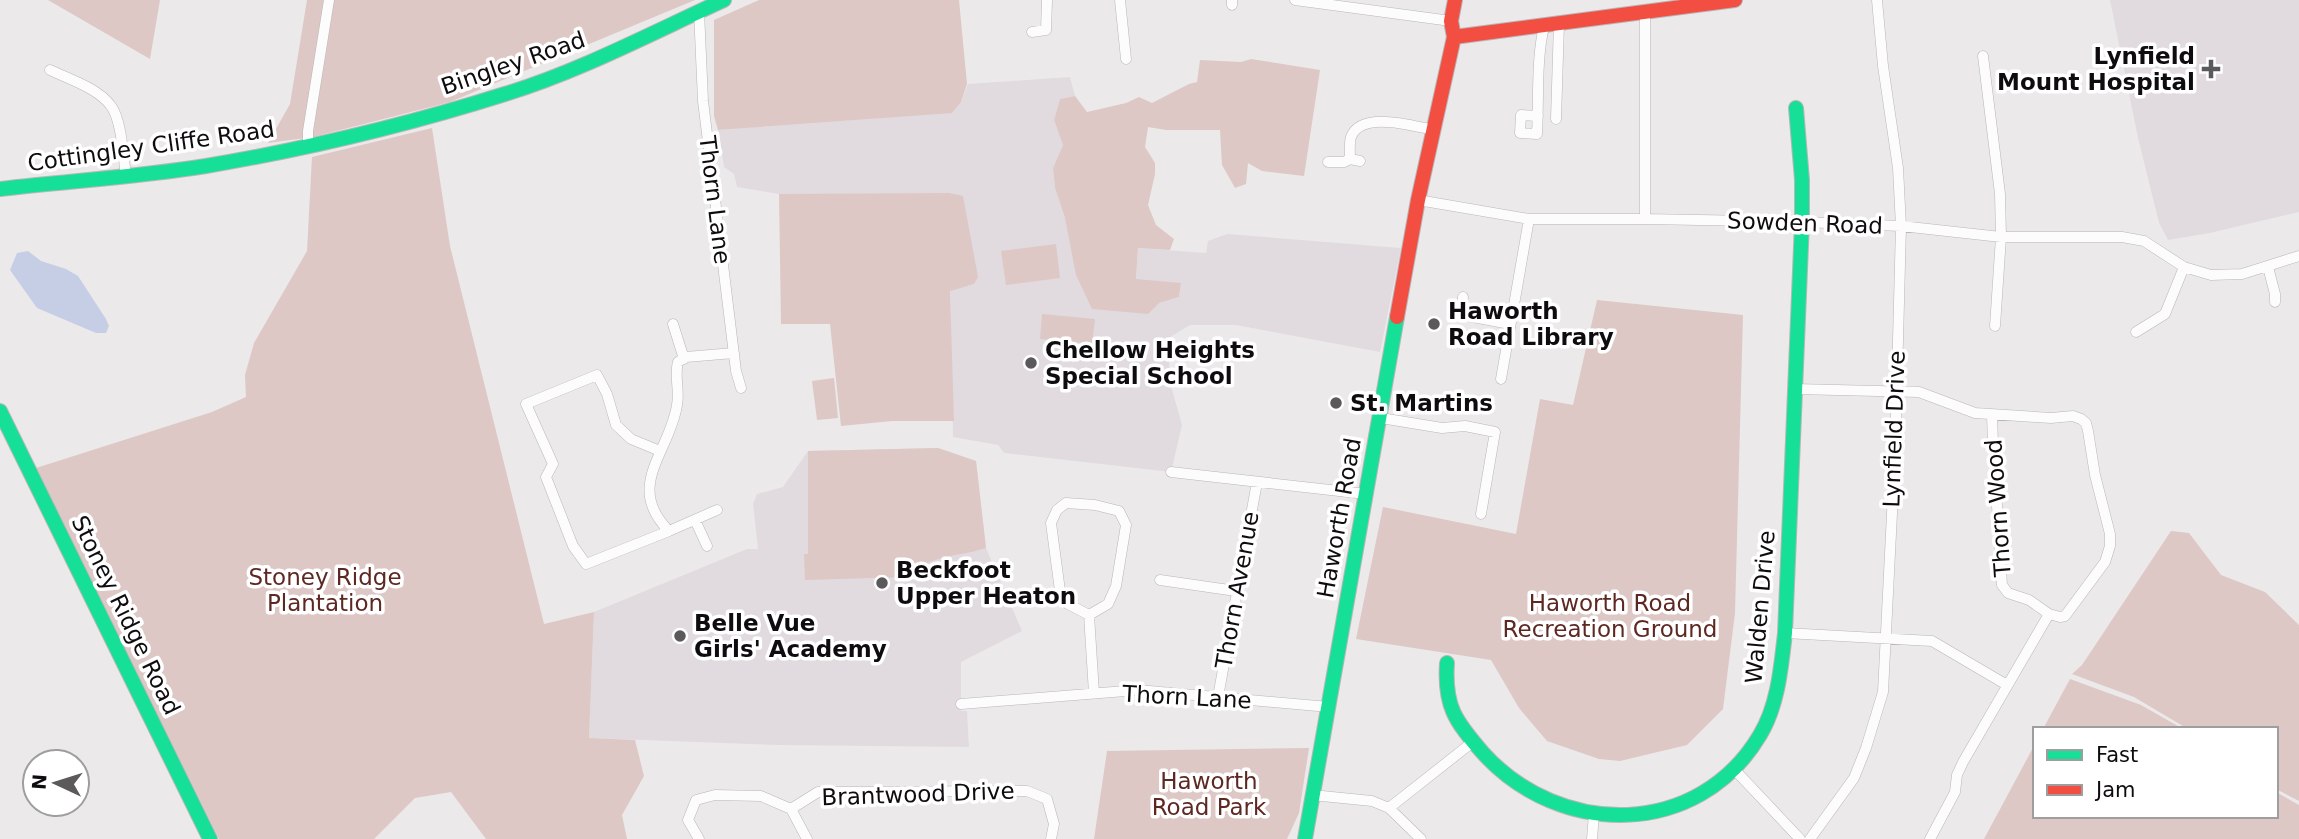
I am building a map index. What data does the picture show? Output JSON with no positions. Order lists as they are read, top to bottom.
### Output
{
  "streets": {
    "street": [
      "Bingley Road",
      "Cottingley Cliffe Road",
      "Thorn Lane",
      "Sowden Road",
      "Lynfield Drive",
      "Thorn Wood",
      "Haworth Road",
      "Thorn Avenue",
      "Walden Drive",
      "Stoney Ridge Road",
      "Brantwood Drive"
    ]
  },
  "crossings": [
    ["Bingley Road", "Cottingley Cliffe Road"],
    ["Bingley Road", "Thorn Lane"],
    ["Thorn Lane", "Haworth Road"],
    ["Thorn Lane", "Thorn Avenue"],
    ["Sowden Road", "Lynfield Drive"],
    ["Sowden Road", "Haworth Road"],
    ["Sowden Road", "Walden Drive"]
  ],
  "parks": ["Stoney Ridge Plantation", "Haworth Road Recreation Ground", "Haworth Road Park"],
  "places": {
    "health": ["Lynfield Mount Hospital"],
    "other": [
      "Haworth Road Library",
      "Chellow Heights Special School",
      "St. Martins",
      "Beckfoot Upper Heaton",
      "Belle Vue Girls' Academy"
    ]
  },
  "legend": ["Fast", "Jam"],
  "north": "left"
}
